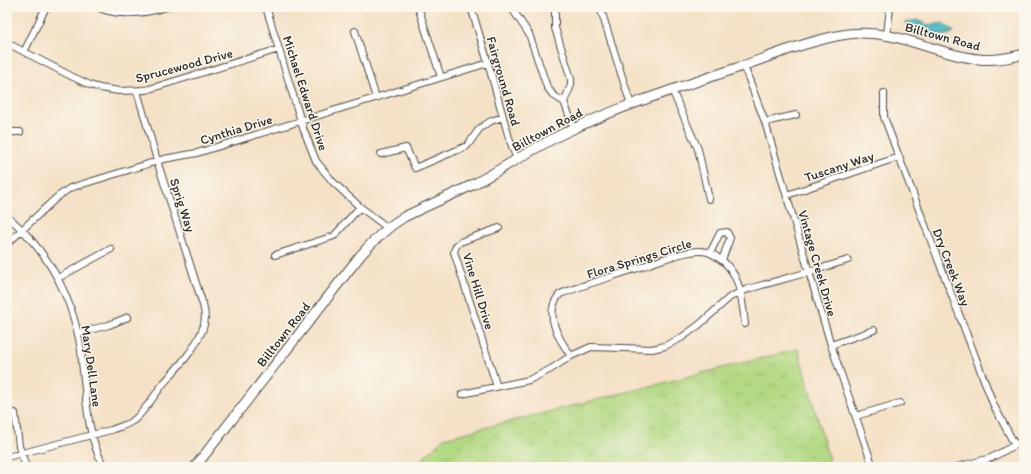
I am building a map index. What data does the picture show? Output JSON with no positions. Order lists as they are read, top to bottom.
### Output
{
  "streets": {
    "main road": ["Billtown Road"],
    "street": [
      "Sprucewood Drive",
      "Fairground Road",
      "Michael Edward Drive",
      "Cynthia Drive",
      "Tuscany Way",
      "Sprig Way",
      "Flora Springs Circle",
      "Vintage Creek Drive",
      "Dry Creek Way",
      "Vine Hill Drive",
      "Mary Dell Lane"
    ]
  },
  "crossings": [
    ["Billtown Road", "Fairground Road"],
    ["Billtown Road", "Michael Edward Drive"],
    ["Billtown Road", "Vintage Creek Drive"],
    ["Sprucewood Drive", "Michael Edward Drive"],
    ["Sprucewood Drive", "Sprig Way"],
    ["Fairground Road", "Cynthia Drive"],
    ["Michael Edward Drive", "Cynthia Drive"],
    ["Cynthia Drive", "Sprig Way"],
    ["Cynthia Drive", "Mary Dell Lane"],
    ["Tuscany Way", "Vintage Creek Drive"],
    ["Tuscany Way", "Dry Creek Way"],
    ["Sprig Way", "Mary Dell Lane"]
  ]
}
